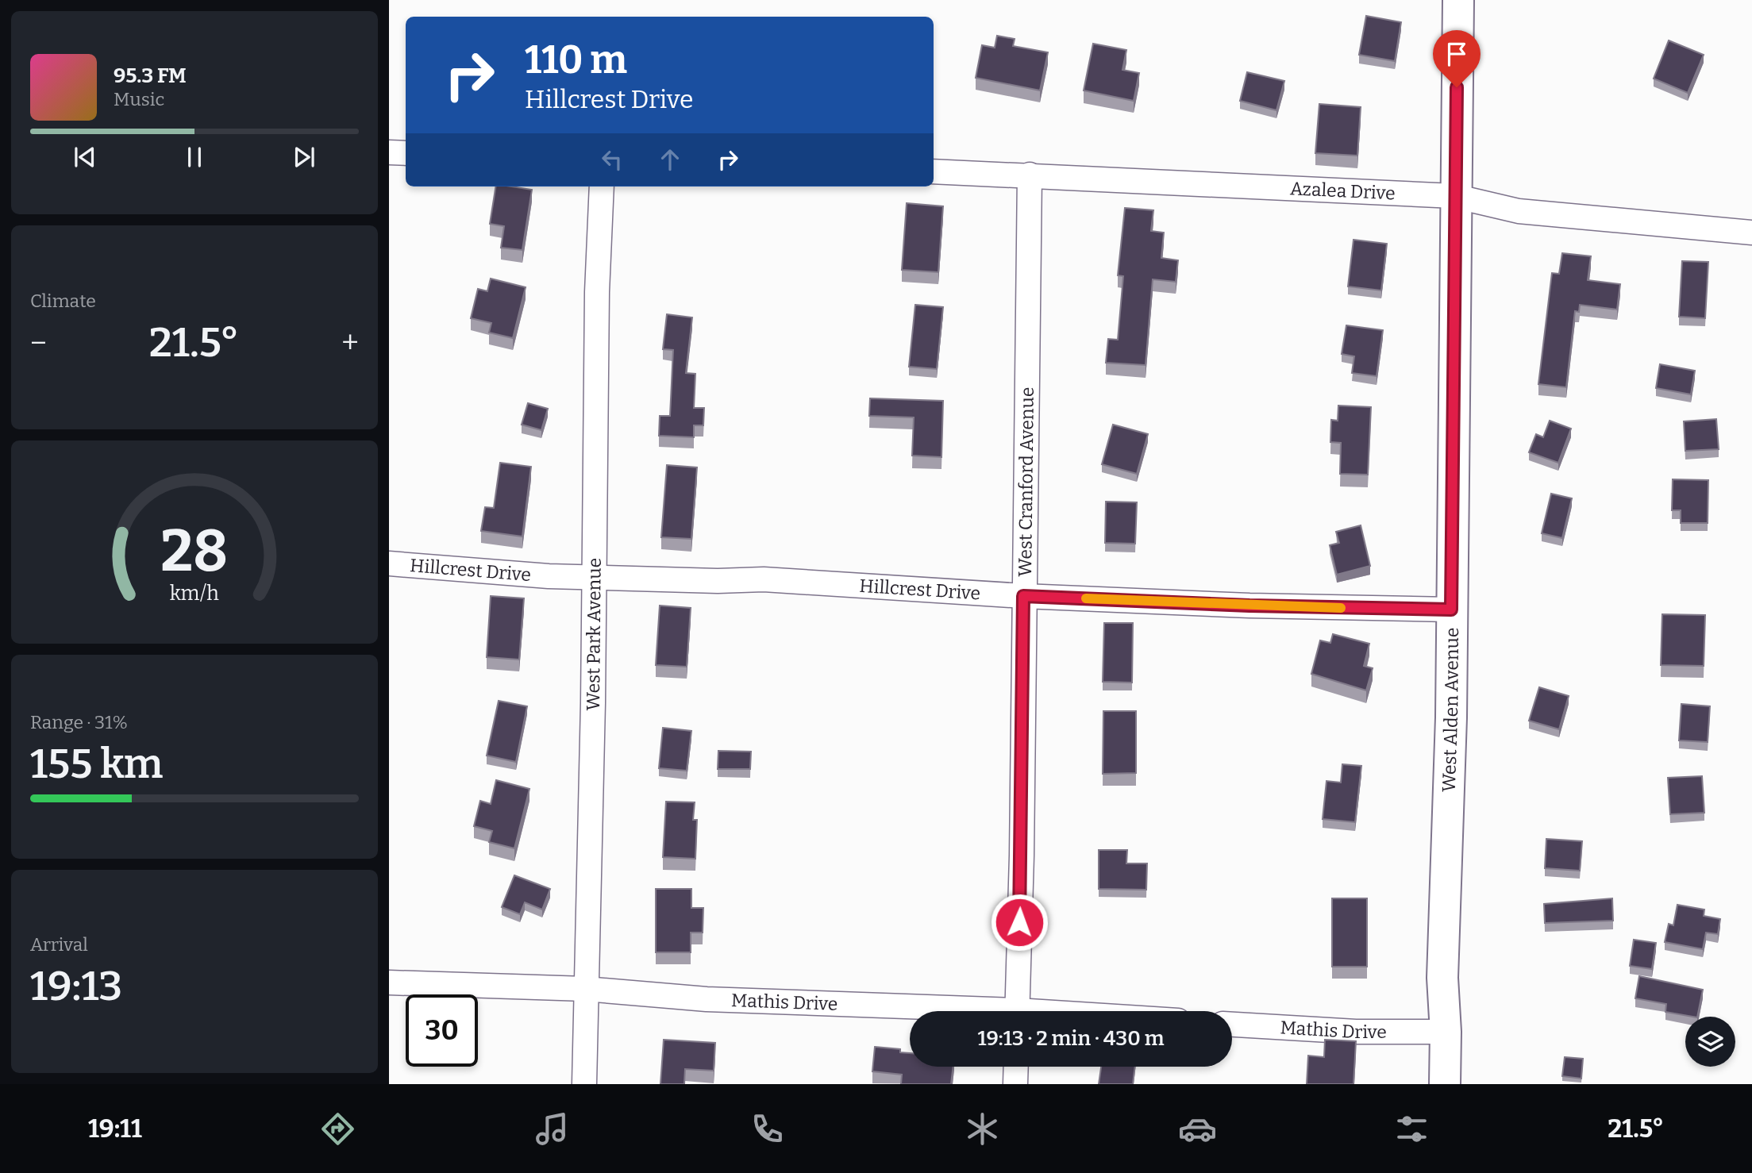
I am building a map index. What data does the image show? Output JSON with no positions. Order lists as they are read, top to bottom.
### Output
{
  "streets": {
    "street": [
      "Azalea Drive",
      "West Cranford Avenue",
      "Hillcrest Drive",
      "West Park Avenue",
      "West Alden Avenue",
      "Mathis Drive"
    ]
  },
  "crossings": [
    ["Azalea Drive", "West Cranford Avenue"],
    ["Azalea Drive", "West Alden Avenue"],
    ["West Cranford Avenue", "Hillcrest Drive"],
    ["Hillcrest Drive", "West Park Avenue"],
    ["Hillcrest Drive", "West Alden Avenue"],
    ["West Park Avenue", "Mathis Drive"],
    ["West Alden Avenue", "Mathis Drive"]
  ],
  "page": {
    "turn": ["110 m", "Hillcrest Drive"],
    "song": ["95.3 FM", "Music"],
    "tile": [
      "Climate",
      ["Range · 31%", "155 km"],
      ["Arrival", "19:13"]
    ],
    "heat": ["−", "21.5°", "+"],
    "limit": "30",
    "trip": "19:13 · 2 min · 430 m",
    "tabs": ["19:11", "21.5°"],
    "gauge": ["28", "km/h"]
  }
}
